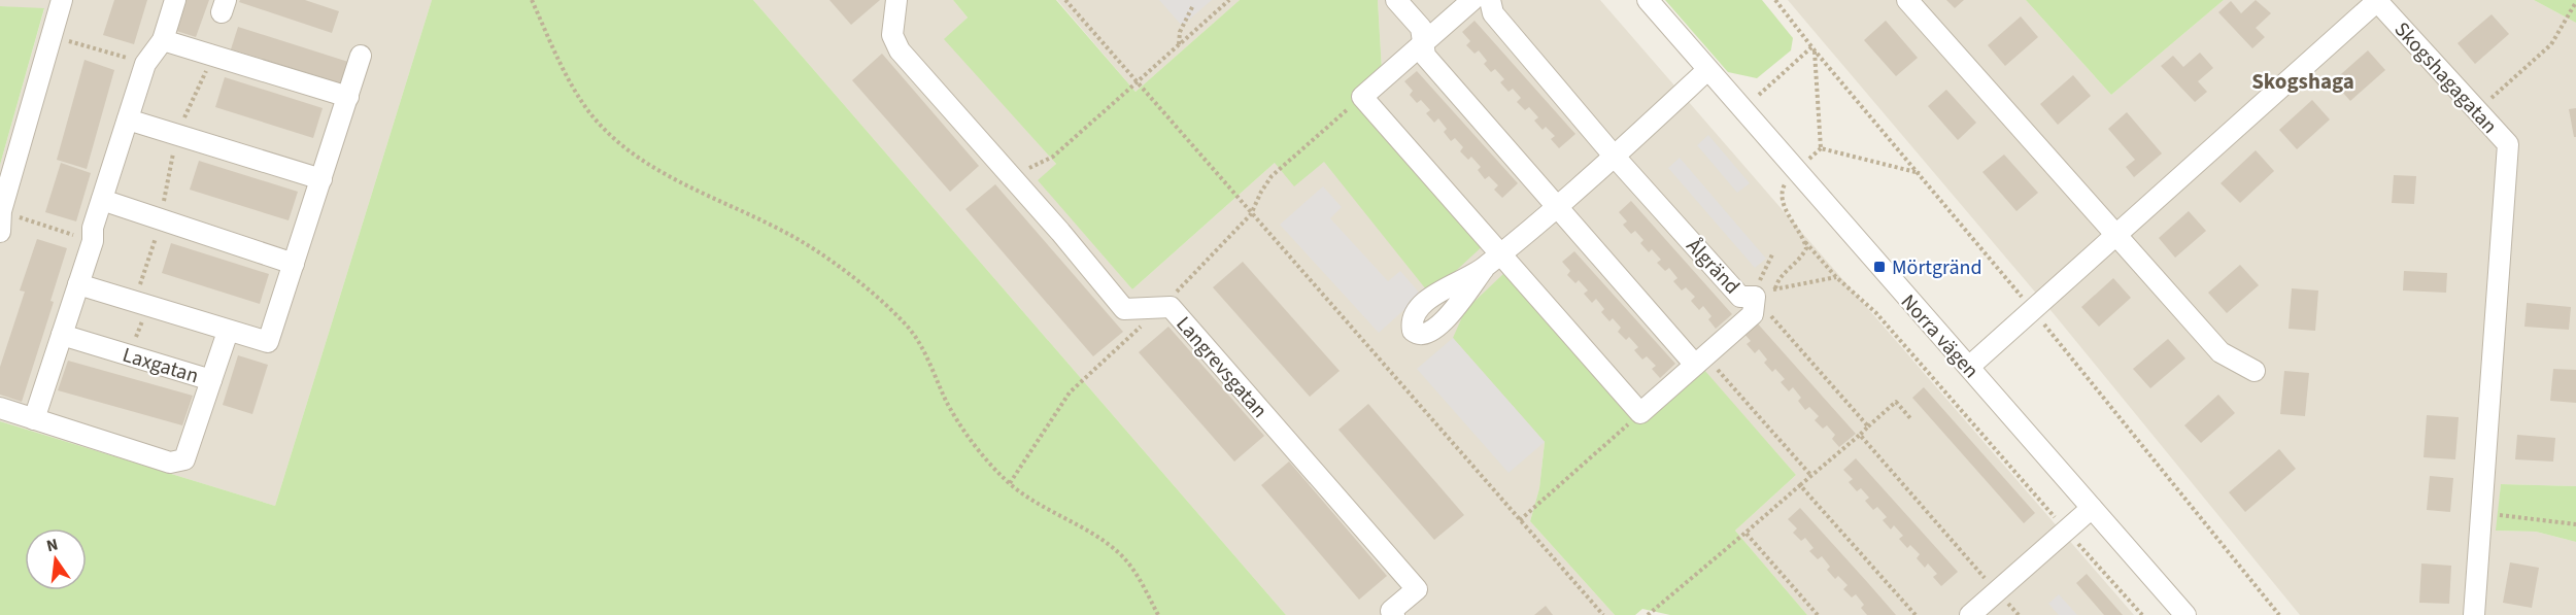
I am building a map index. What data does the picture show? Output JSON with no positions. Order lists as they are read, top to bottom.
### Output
{
  "streets": {
    "street": [
      "Skogshagagatan",
      "Ålgränd",
      "Norra vägen",
      "Laxgatan",
      "Langrevsgatan"
    ]
  },
  "crossings": [
    ["Skogshagagatan", "Norra vägen"]
  ],
  "districts": ["Skogshaga"],
  "places": {
    "transit": ["Mörtgränd"]
  },
  "north": "top"
}
